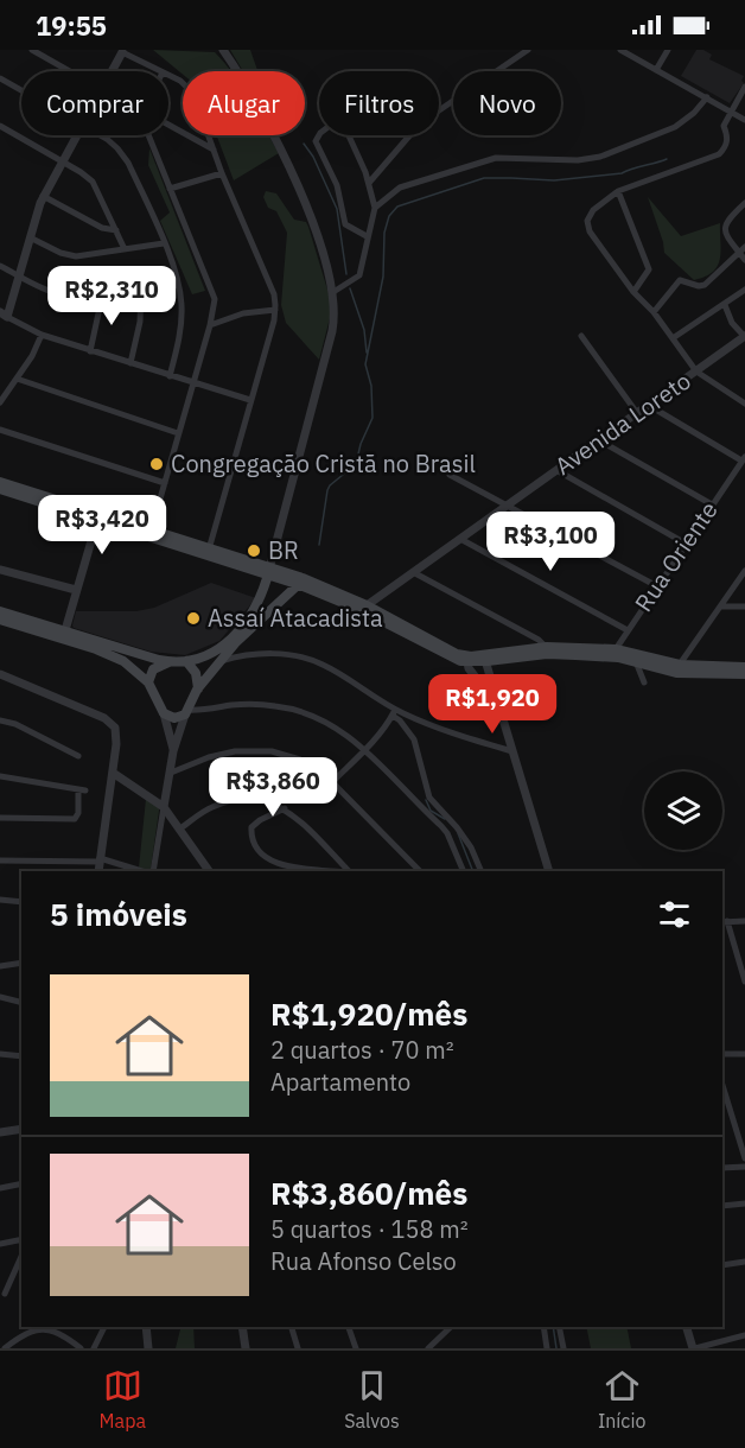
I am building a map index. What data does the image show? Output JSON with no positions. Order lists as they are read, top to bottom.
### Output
{
  "streets": {
    "street": ["Avenida Loreto", "Rua Oriente"]
  },
  "places": ["Congregação Cristã no Brasil", "BR", "Assaí Atacadista"],
  "page": {
    "status": "19:55",
    "chip": [
      "Comprar",
      "Alugar",
      "Filtros",
      "Novo"
    ],
    "price": [
      "R$2,310",
      "R$3,420",
      "R$3,100",
      "R$1,920",
      "R$3,860"
    ],
    "heading": "5 imóveis",
    "list": [
      {
        "name": "R$1,920/mês",
        "note": "2 quartos · 70 m² · Apartamento"
      },
      {
        "name": "R$3,860/mês",
        "note": "5 quartos · 158 m² · Rua Afonso Celso"
      }
    ],
    "tabs": ["Mapa", "Salvos", "Início"]
  }
}
